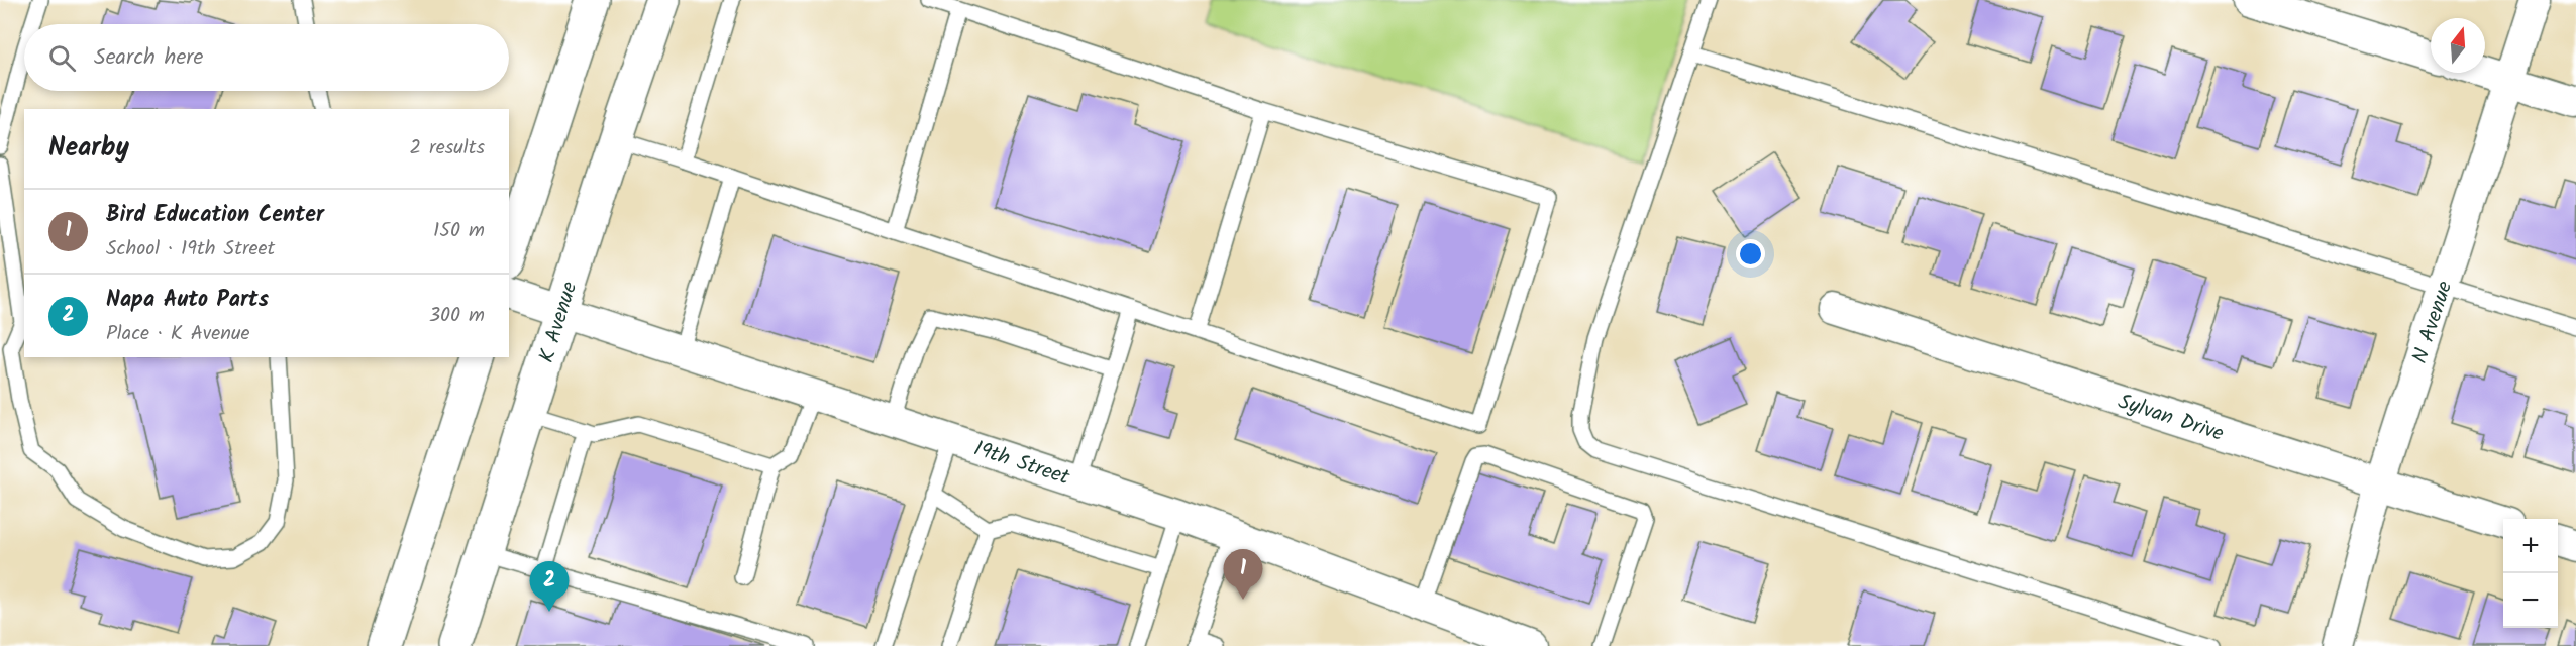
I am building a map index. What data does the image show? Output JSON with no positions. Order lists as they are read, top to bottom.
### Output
{
  "streets": {
    "main road": ["K Avenue"],
    "street": ["N Avenue", "Sylvan Drive", "19th Street"]
  },
  "crossings": [
    ["K Avenue", "19th Street"],
    ["N Avenue", "Sylvan Drive"]
  ],
  "north": "top",
  "page": {
    "search": "Search here",
    "heading": ["Nearby", "2 results"],
    "list": [
      {
        "mark": "1",
        "name": "Bird Education Center",
        "note": "School · 19th Street",
        "value": "150 m"
      },
      {
        "mark": "2",
        "name": "Napa Auto Parts",
        "note": "Place · K Avenue",
        "value": "300 m"
      }
    ],
    "map_buttons": ["+", "−"],
    "pins": ["1", "2"]
  }
}
